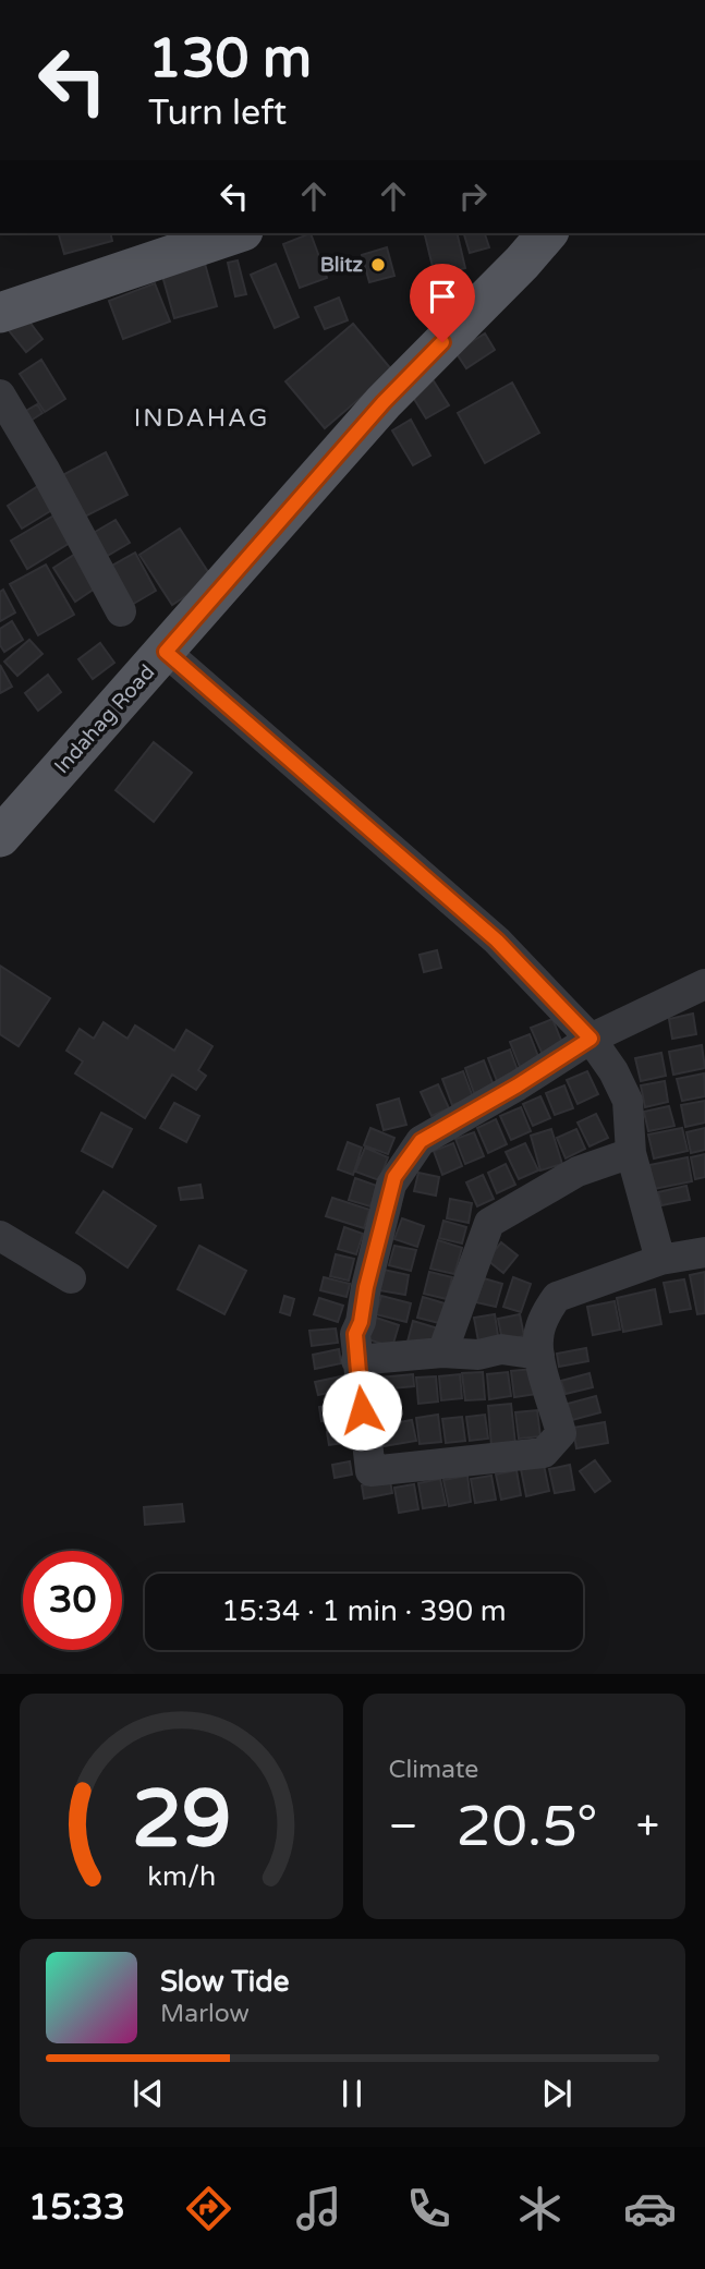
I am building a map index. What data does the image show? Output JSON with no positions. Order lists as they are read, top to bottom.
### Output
{
  "streets": {
    "main road": ["Indahag Road"]
  },
  "districts": ["INDAHAG"],
  "places": ["Blitz"],
  "page": {
    "turn": ["130 m", "Turn left"],
    "limit": "30",
    "trip": "15:34 · 1 min · 390 m",
    "tile": "Climate",
    "heat": ["−", "20.5°", "+"],
    "song": ["Slow Tide", "Marlow"],
    "tabs": "15:33",
    "gauge": ["29", "km/h"]
  }
}
